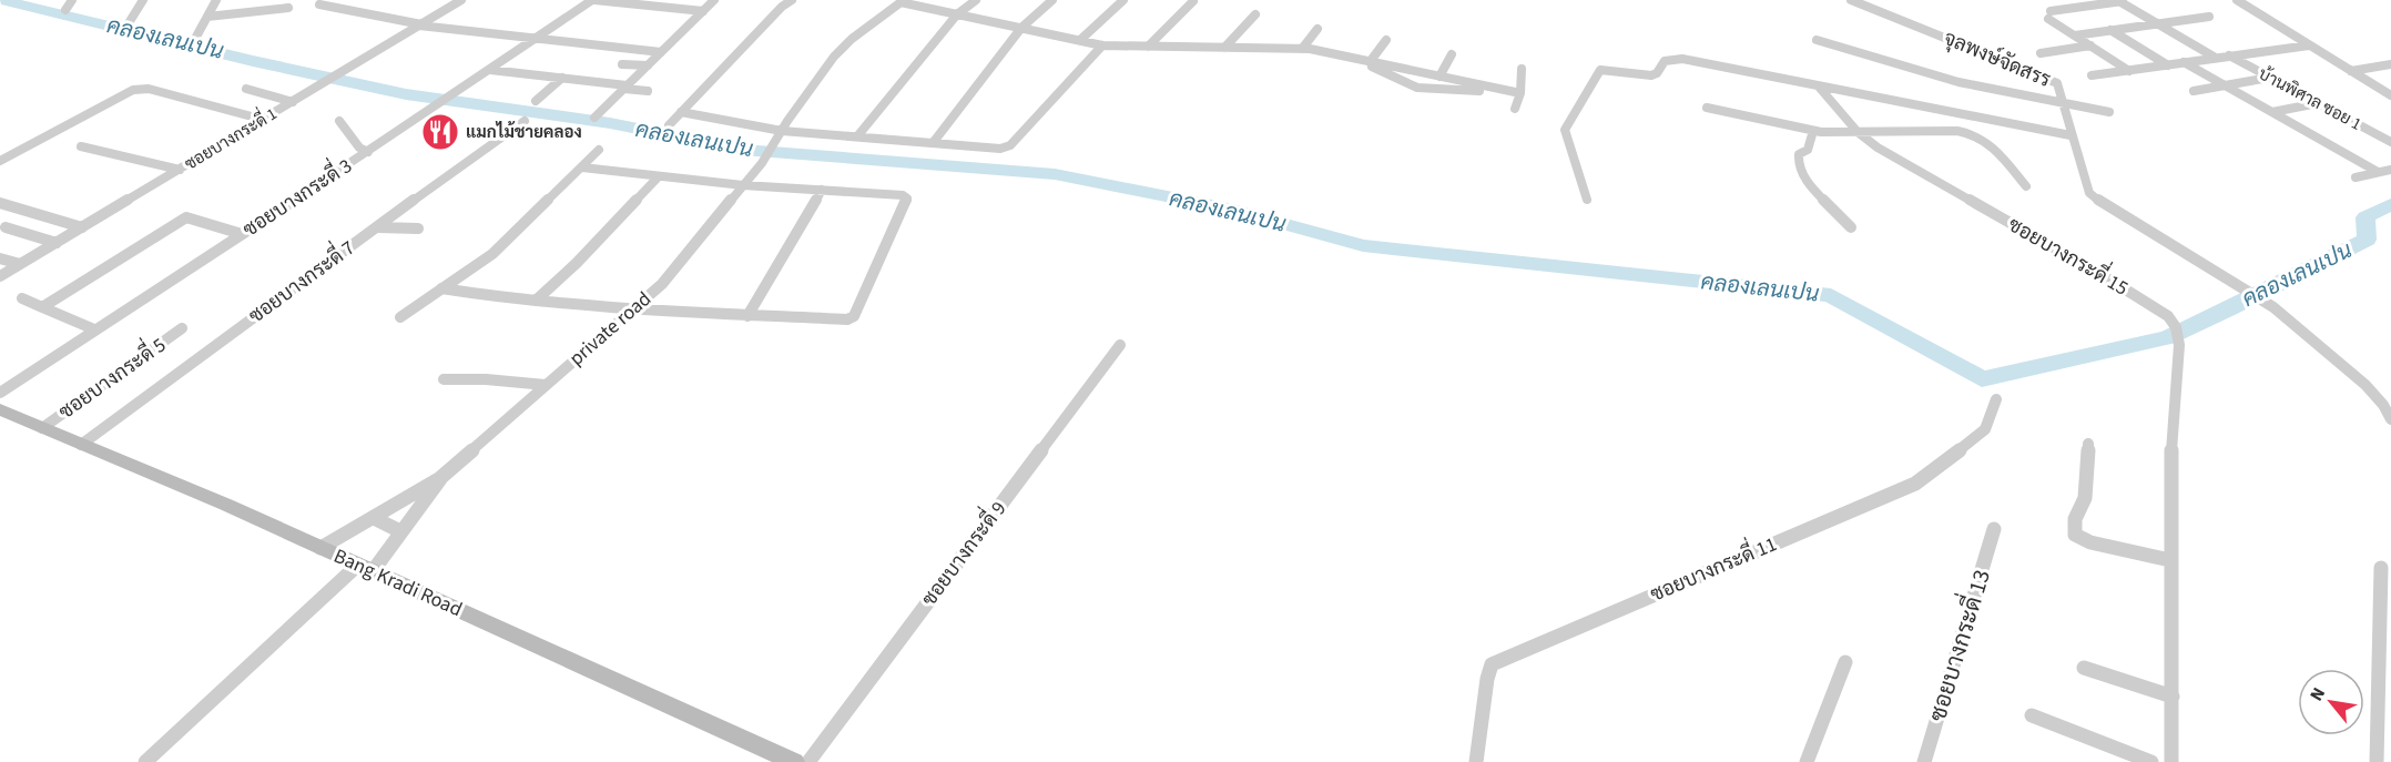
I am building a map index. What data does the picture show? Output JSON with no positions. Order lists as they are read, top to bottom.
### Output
{
  "streets": {
    "street": [
      "จุลพงษ์จัดสรร",
      "บ้านพิศาล ซอย 1",
      "ซอยบางกระดี่ 1",
      "ซอยบางกระดี่ 3",
      "ซอยบางกระดี่ 15",
      "ซอยบางกระดี่ 7",
      "private road",
      "ซอยบางกระดี่ 5",
      "ซอยบางกระดี่ 9",
      "ซอยบางกระดี่ 11",
      "Bang Kradi Road",
      "ซอยบางกระดี่ 13"
    ]
  },
  "crossings": [
    ["ซอยบางกระดี่ 7", "Bang Kradi Road"],
    ["ซอยบางกระดี่ 5", "Bang Kradi Road"]
  ],
  "water": ["คลองเลนเปน"],
  "places": {
    "restaurant": ["แมกไม้ชายคลอง"]
  },
  "north": "top left"
}
